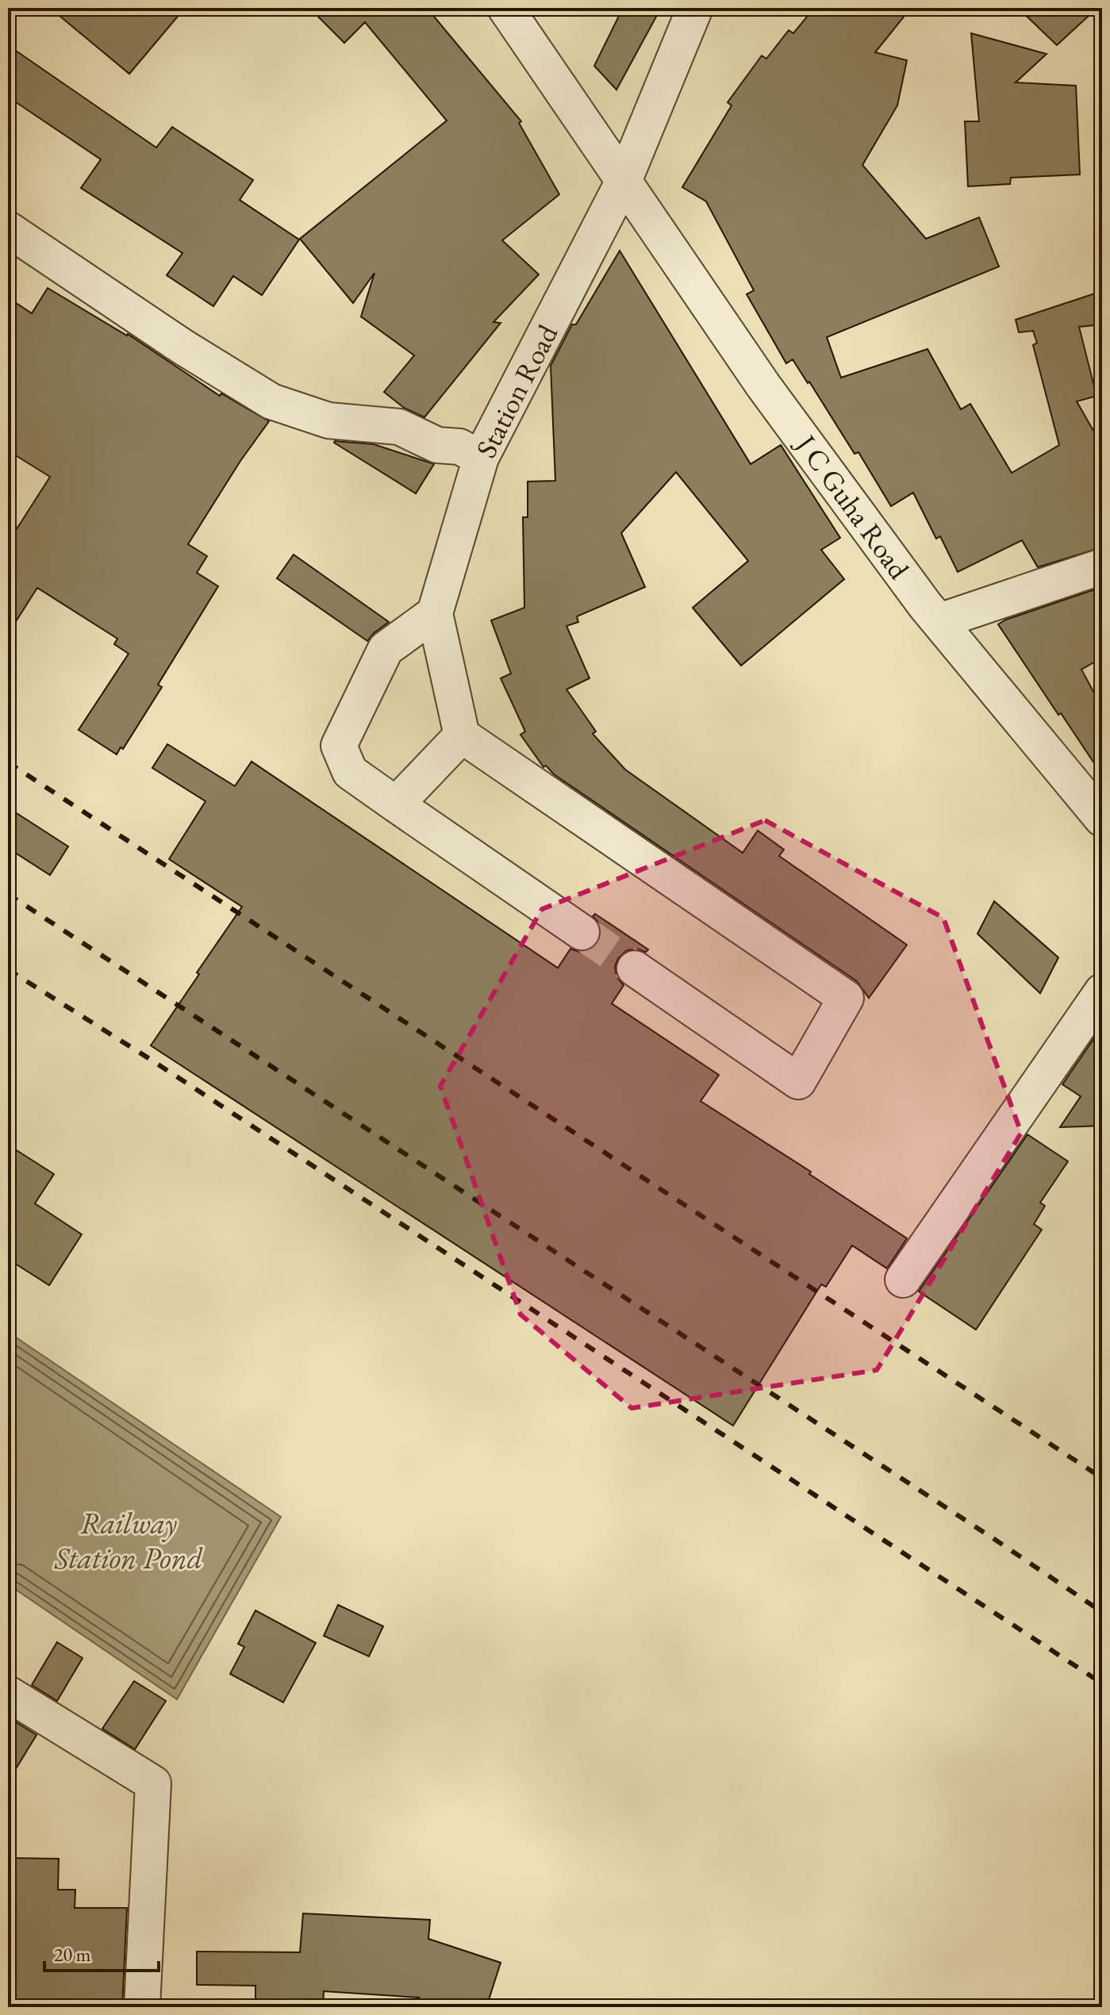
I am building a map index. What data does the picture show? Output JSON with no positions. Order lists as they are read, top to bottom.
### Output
{
  "streets": {
    "street": ["Station Road", "J C Guha Road"]
  },
  "crossings": [
    ["Station Road", "J C Guha Road"]
  ],
  "water": ["Railway Station Pond"],
  "scale_bar": "20 m"
}
